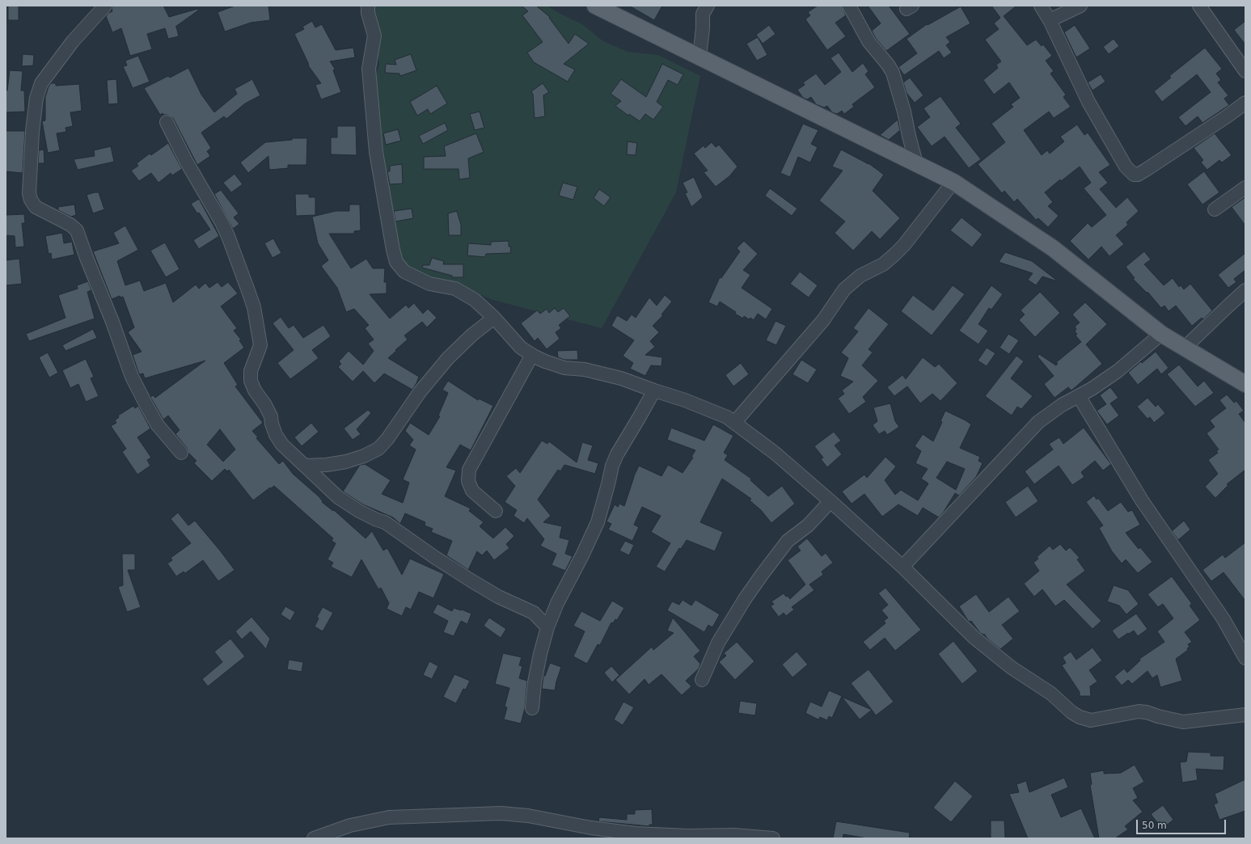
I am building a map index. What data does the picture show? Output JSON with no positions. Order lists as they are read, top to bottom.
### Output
{
  "scale_bar": "50 m"
}
